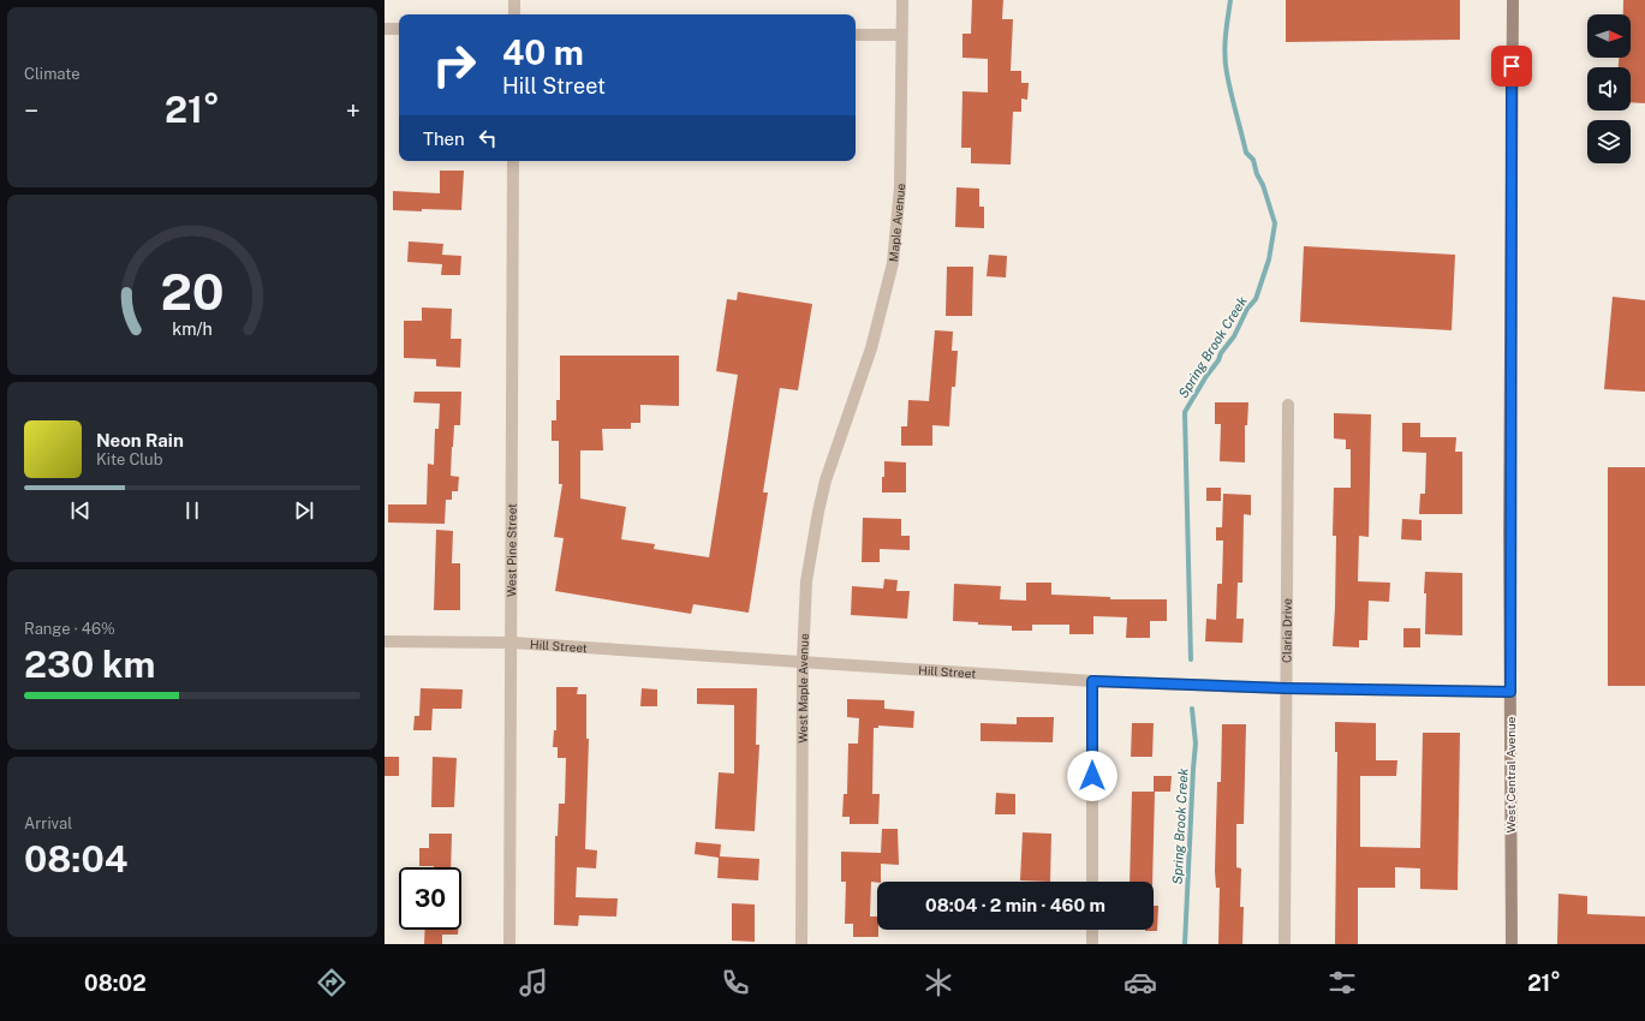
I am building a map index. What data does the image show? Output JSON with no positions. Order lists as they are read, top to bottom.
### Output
{
  "streets": {
    "street": [
      "Maple Avenue",
      "West Pine Street",
      "Claria Drive",
      "Hill Street",
      "West Maple Avenue",
      "West Central Avenue"
    ]
  },
  "crossings": [
    ["Maple Avenue", "West Maple Avenue"],
    ["West Pine Street", "Hill Street"],
    ["Claria Drive", "Hill Street"],
    ["Hill Street", "West Maple Avenue"],
    ["Hill Street", "West Central Avenue"]
  ],
  "water": ["Spring Brook Creek"],
  "north": "right",
  "page": {
    "tile": [
      "Climate",
      ["Range · 46%", "230 km"],
      ["Arrival", "08:04"]
    ],
    "turn": ["40 m", "Hill Street"],
    "heat": ["−", "21°", "+"],
    "then": "Then",
    "song": ["Neon Rain", "Kite Club"],
    "limit": "30",
    "trip": "08:04 · 2 min · 460 m",
    "tabs": ["08:02", "21°"],
    "gauge": ["20", "km/h"]
  }
}
